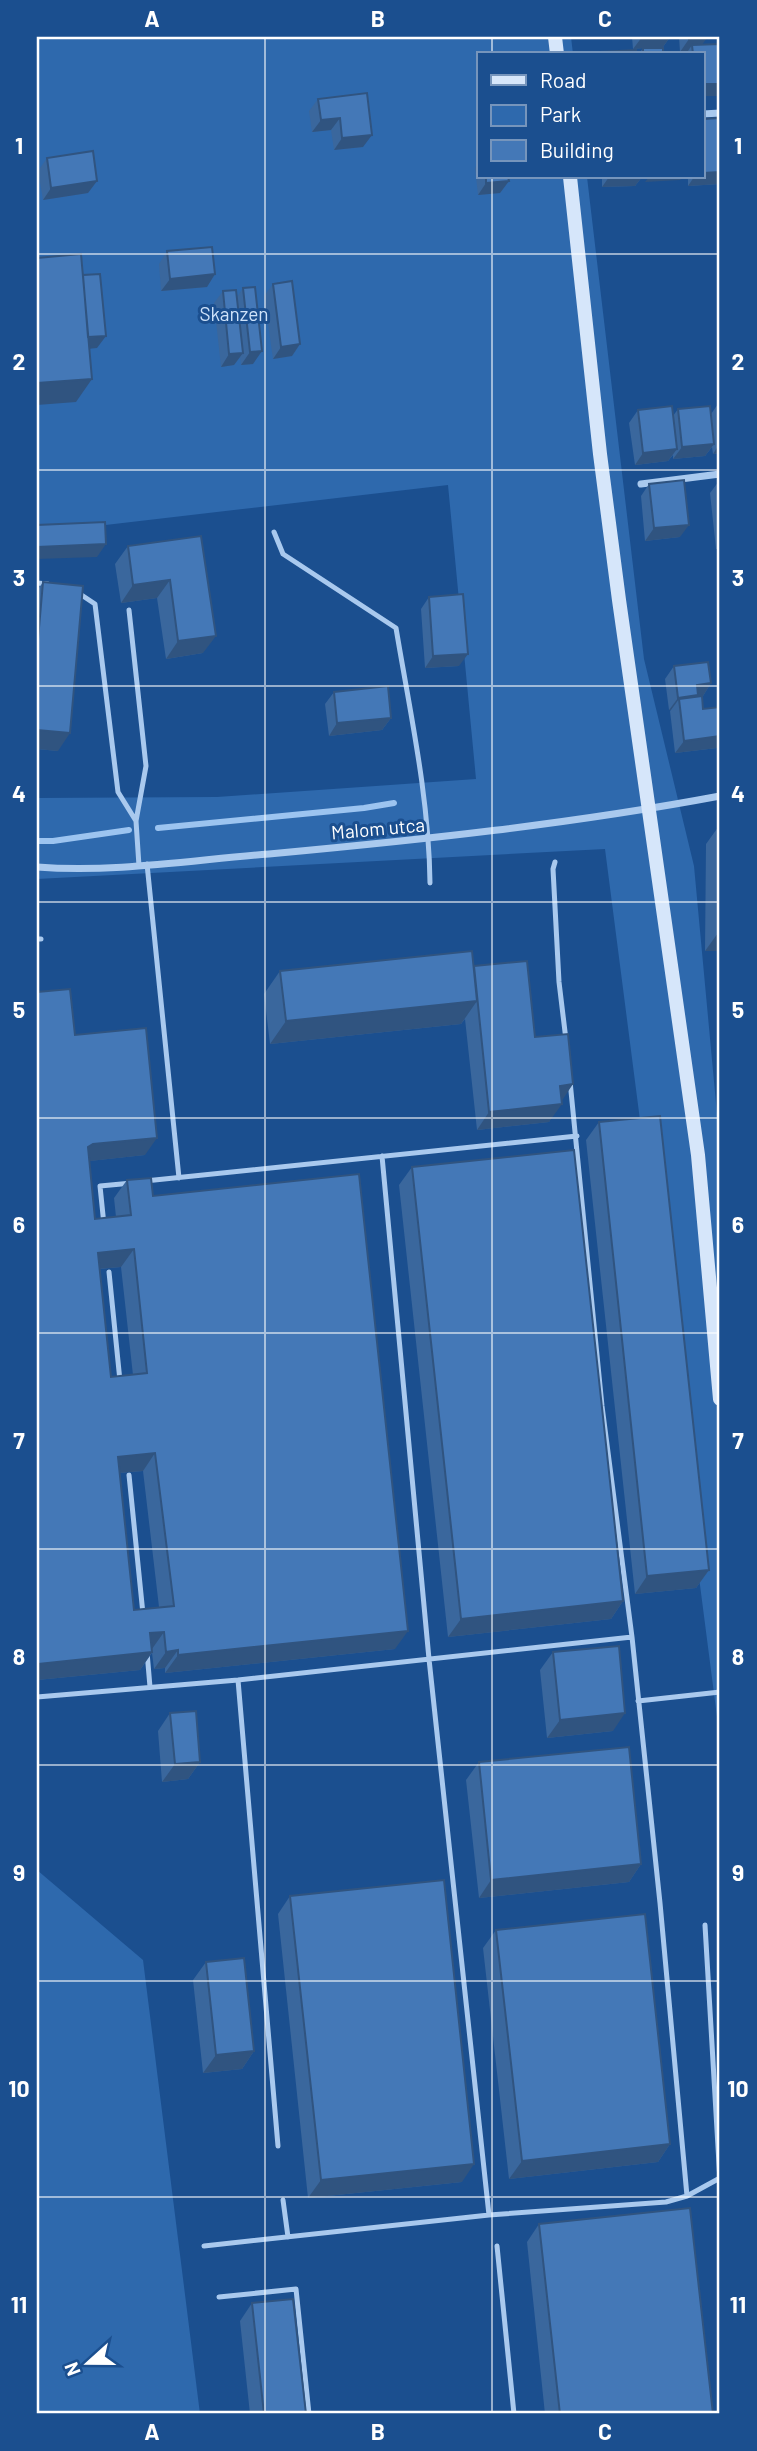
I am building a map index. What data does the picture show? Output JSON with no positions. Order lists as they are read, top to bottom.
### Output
{
  "streets": {
    "street": ["Malom utca"]
  },
  "parks": ["Skanzen"],
  "legend": ["Road", "Park", "Building"],
  "north": "left",
  "grid": {
    "columns": ["A", "B", "C"],
    "rows": [
      "1",
      "2",
      "3",
      "4",
      "5",
      "6",
      "7",
      "8",
      "9",
      "10",
      "11"
    ]
  }
}
